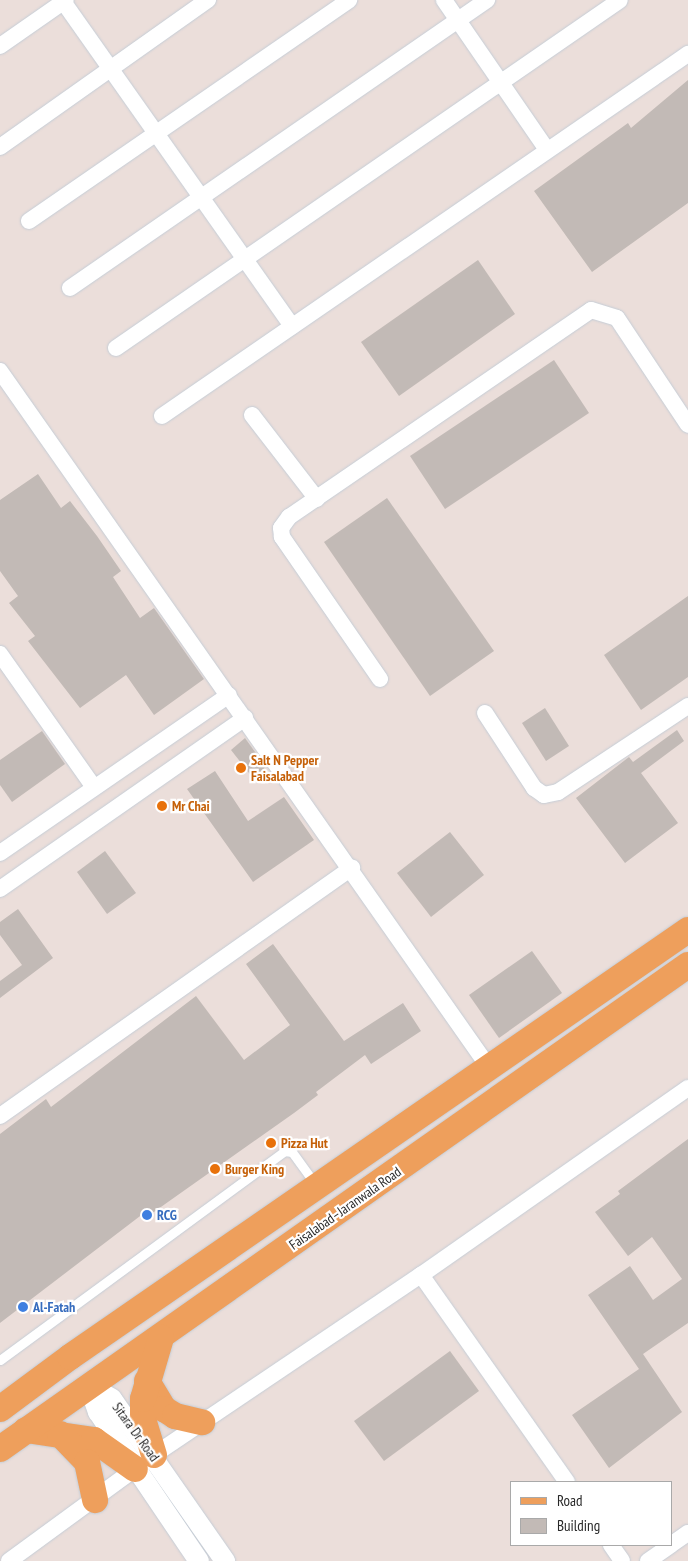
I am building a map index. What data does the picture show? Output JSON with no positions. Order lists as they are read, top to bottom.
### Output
{
  "streets": {
    "main road": ["Faisalabad–Jaranwala Road"],
    "street": ["Sitara Dr Road"]
  },
  "crossings": [
    ["Faisalabad–Jaranwala Road", "Sitara Dr Road"]
  ],
  "places": [
    "Salt N Pepper Faisalabad",
    "Mr Chai",
    "Pizza Hut",
    "Burger King",
    "RCG",
    "Al-Fatah"
  ],
  "legend": ["Road", "Building"]
}
